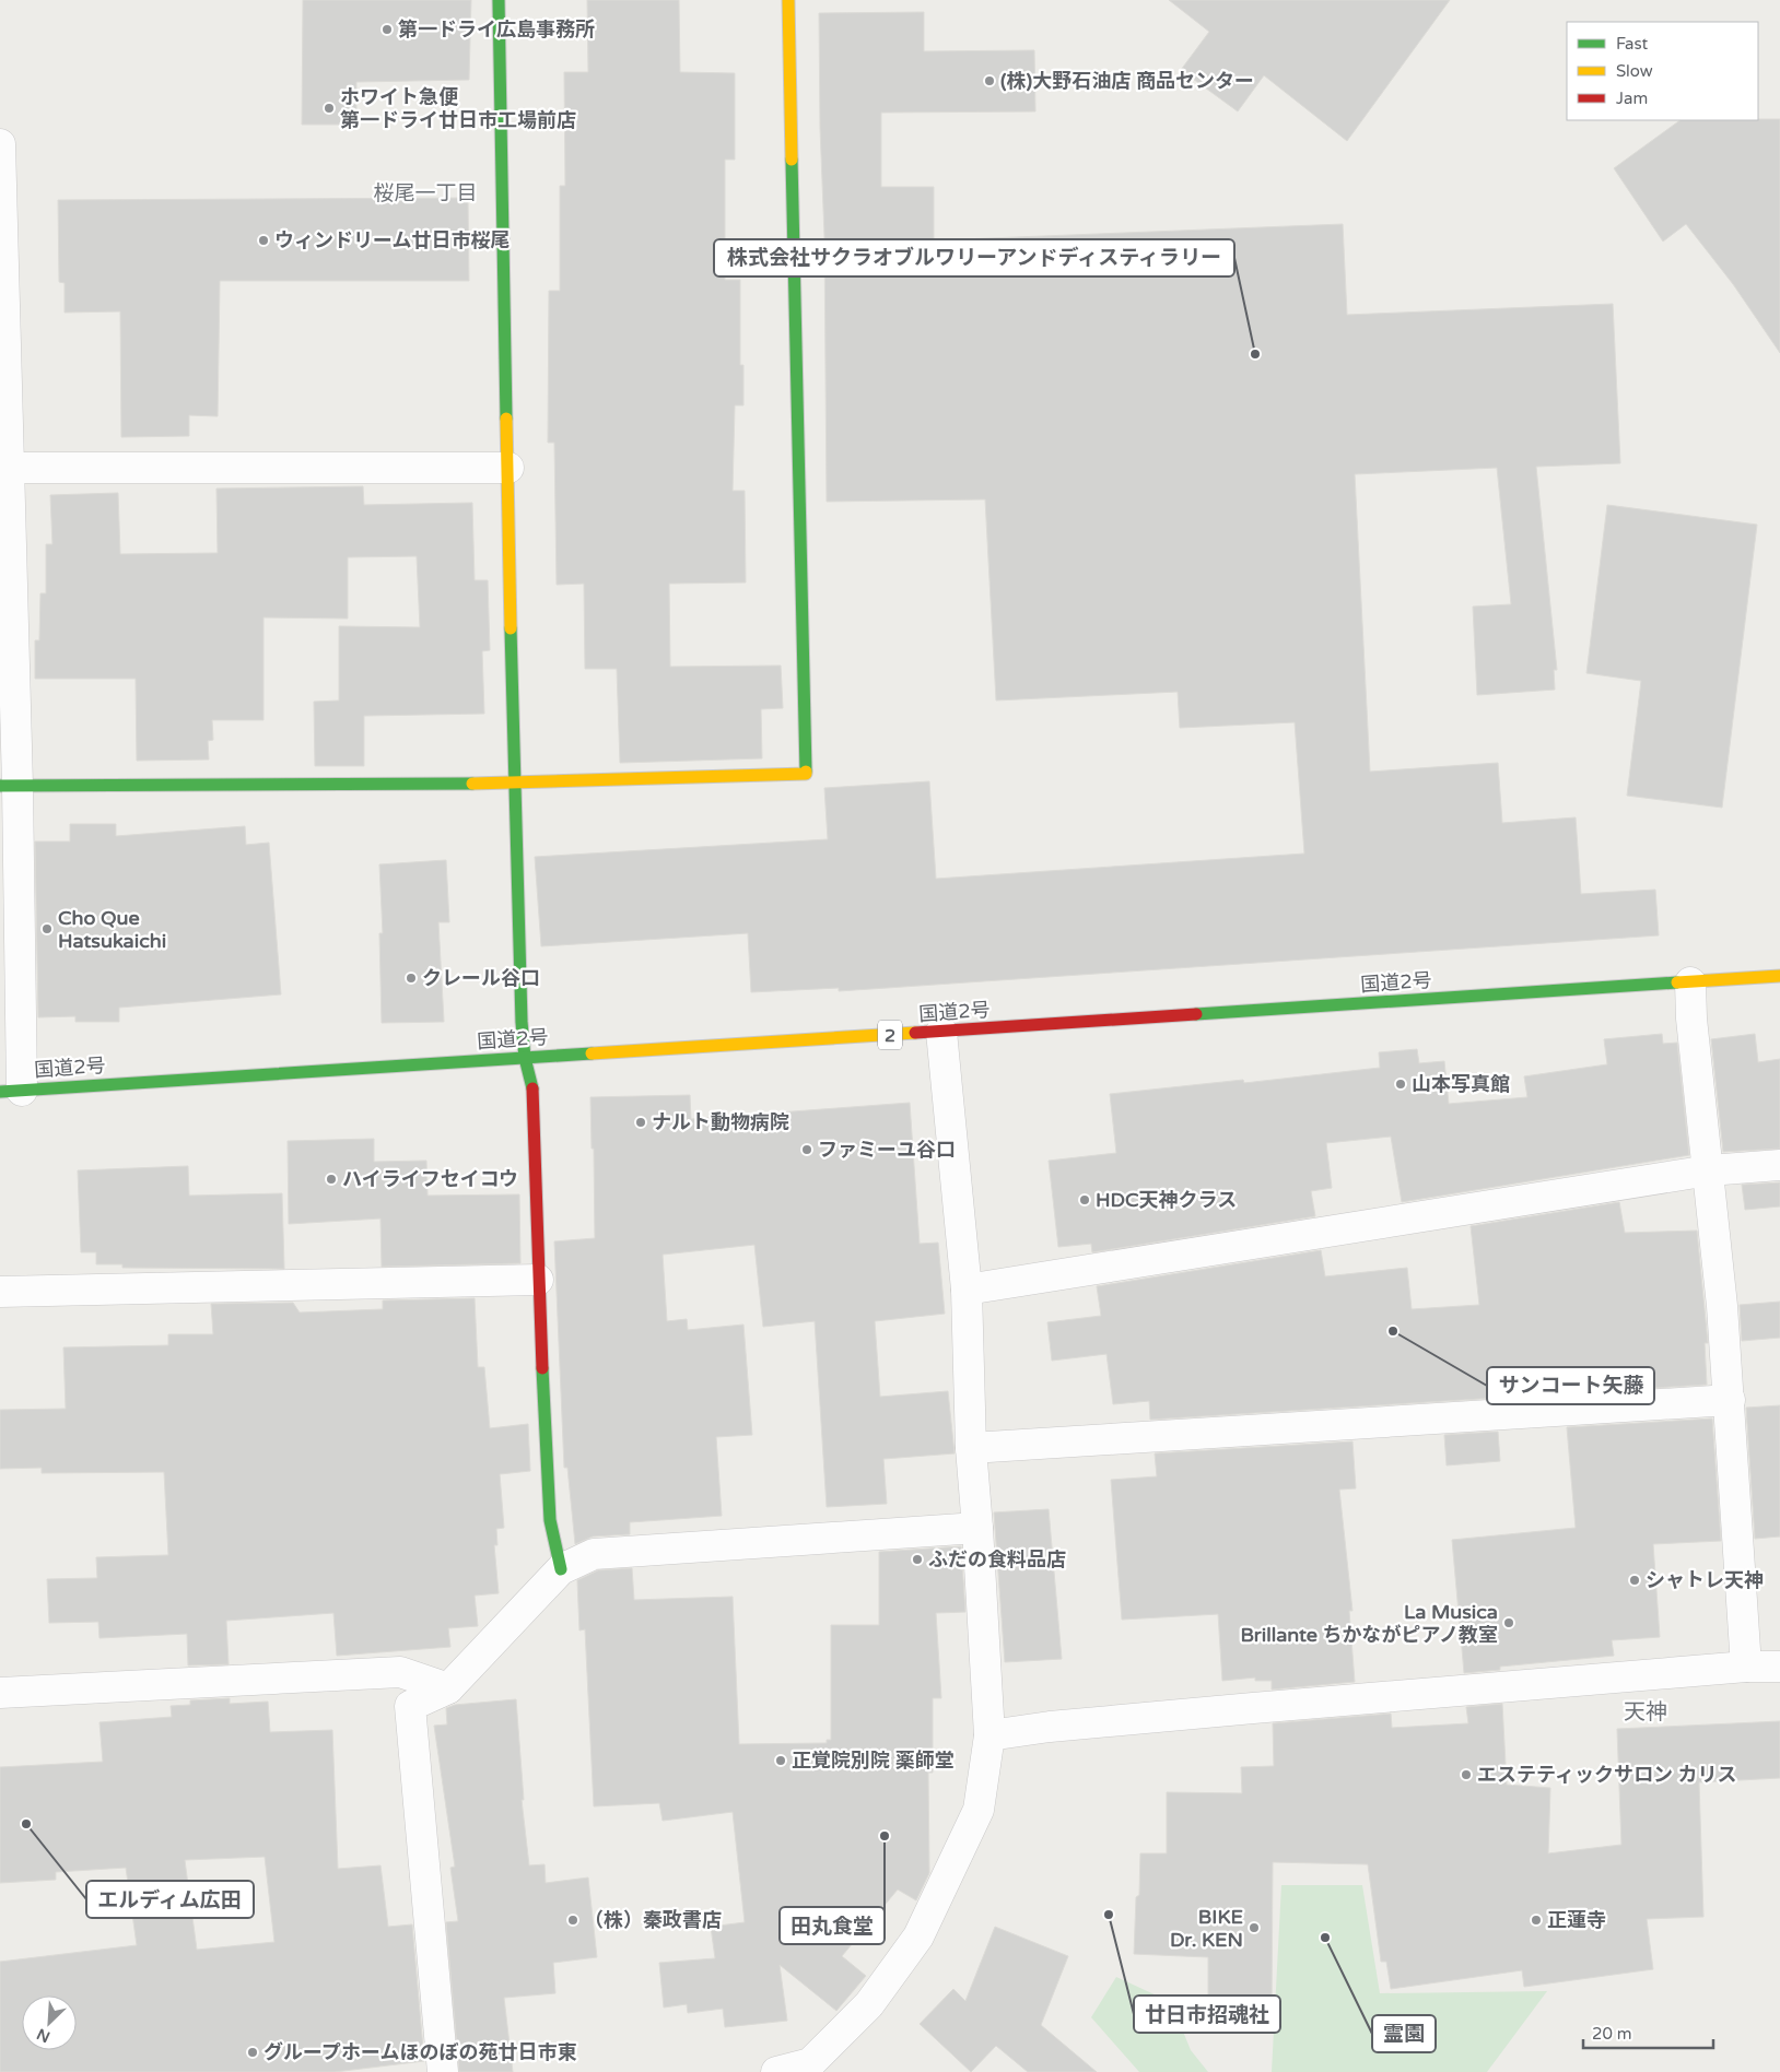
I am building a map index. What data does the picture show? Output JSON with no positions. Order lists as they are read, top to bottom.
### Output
{
  "streets": {
    "main road": ["国道2号", "2"]
  },
  "districts": ["桜尾一丁目", "天神"],
  "places": [
    "第一ドライ広島事務所",
    "(株)大野石油店 商品センター",
    "ホワイト急便 第一ドライ廿日市工場前店",
    "ウィンドリーム廿日市桜尾",
    "株式会社サクラオブルワリーアンドディスティラリー",
    "Cho Que Hatsukaichi",
    "クレール谷口",
    "山本写真館",
    "ナルト動物病院",
    "ファミーユ谷口",
    "ハイライフセイコウ",
    "HDC天神クラス",
    "サンコート矢藤",
    "ふだの食料品店",
    "シャトレ天神",
    "La Musica Brillante ちかながピアノ教室",
    "正覚院別院 薬師堂",
    "エステティックサロン カリス",
    "エルディム広田",
    "田丸食堂",
    "廿日市招魂社",
    "（株）秦政書店",
    "正蓮寺",
    "BIKE Dr. KEN",
    "霊園",
    "グループホームほのぼの苑廿日市東"
  ],
  "legend": ["Fast", "Slow", "Jam"],
  "scale_bar": "20 m",
  "north": "bottom left"
}
